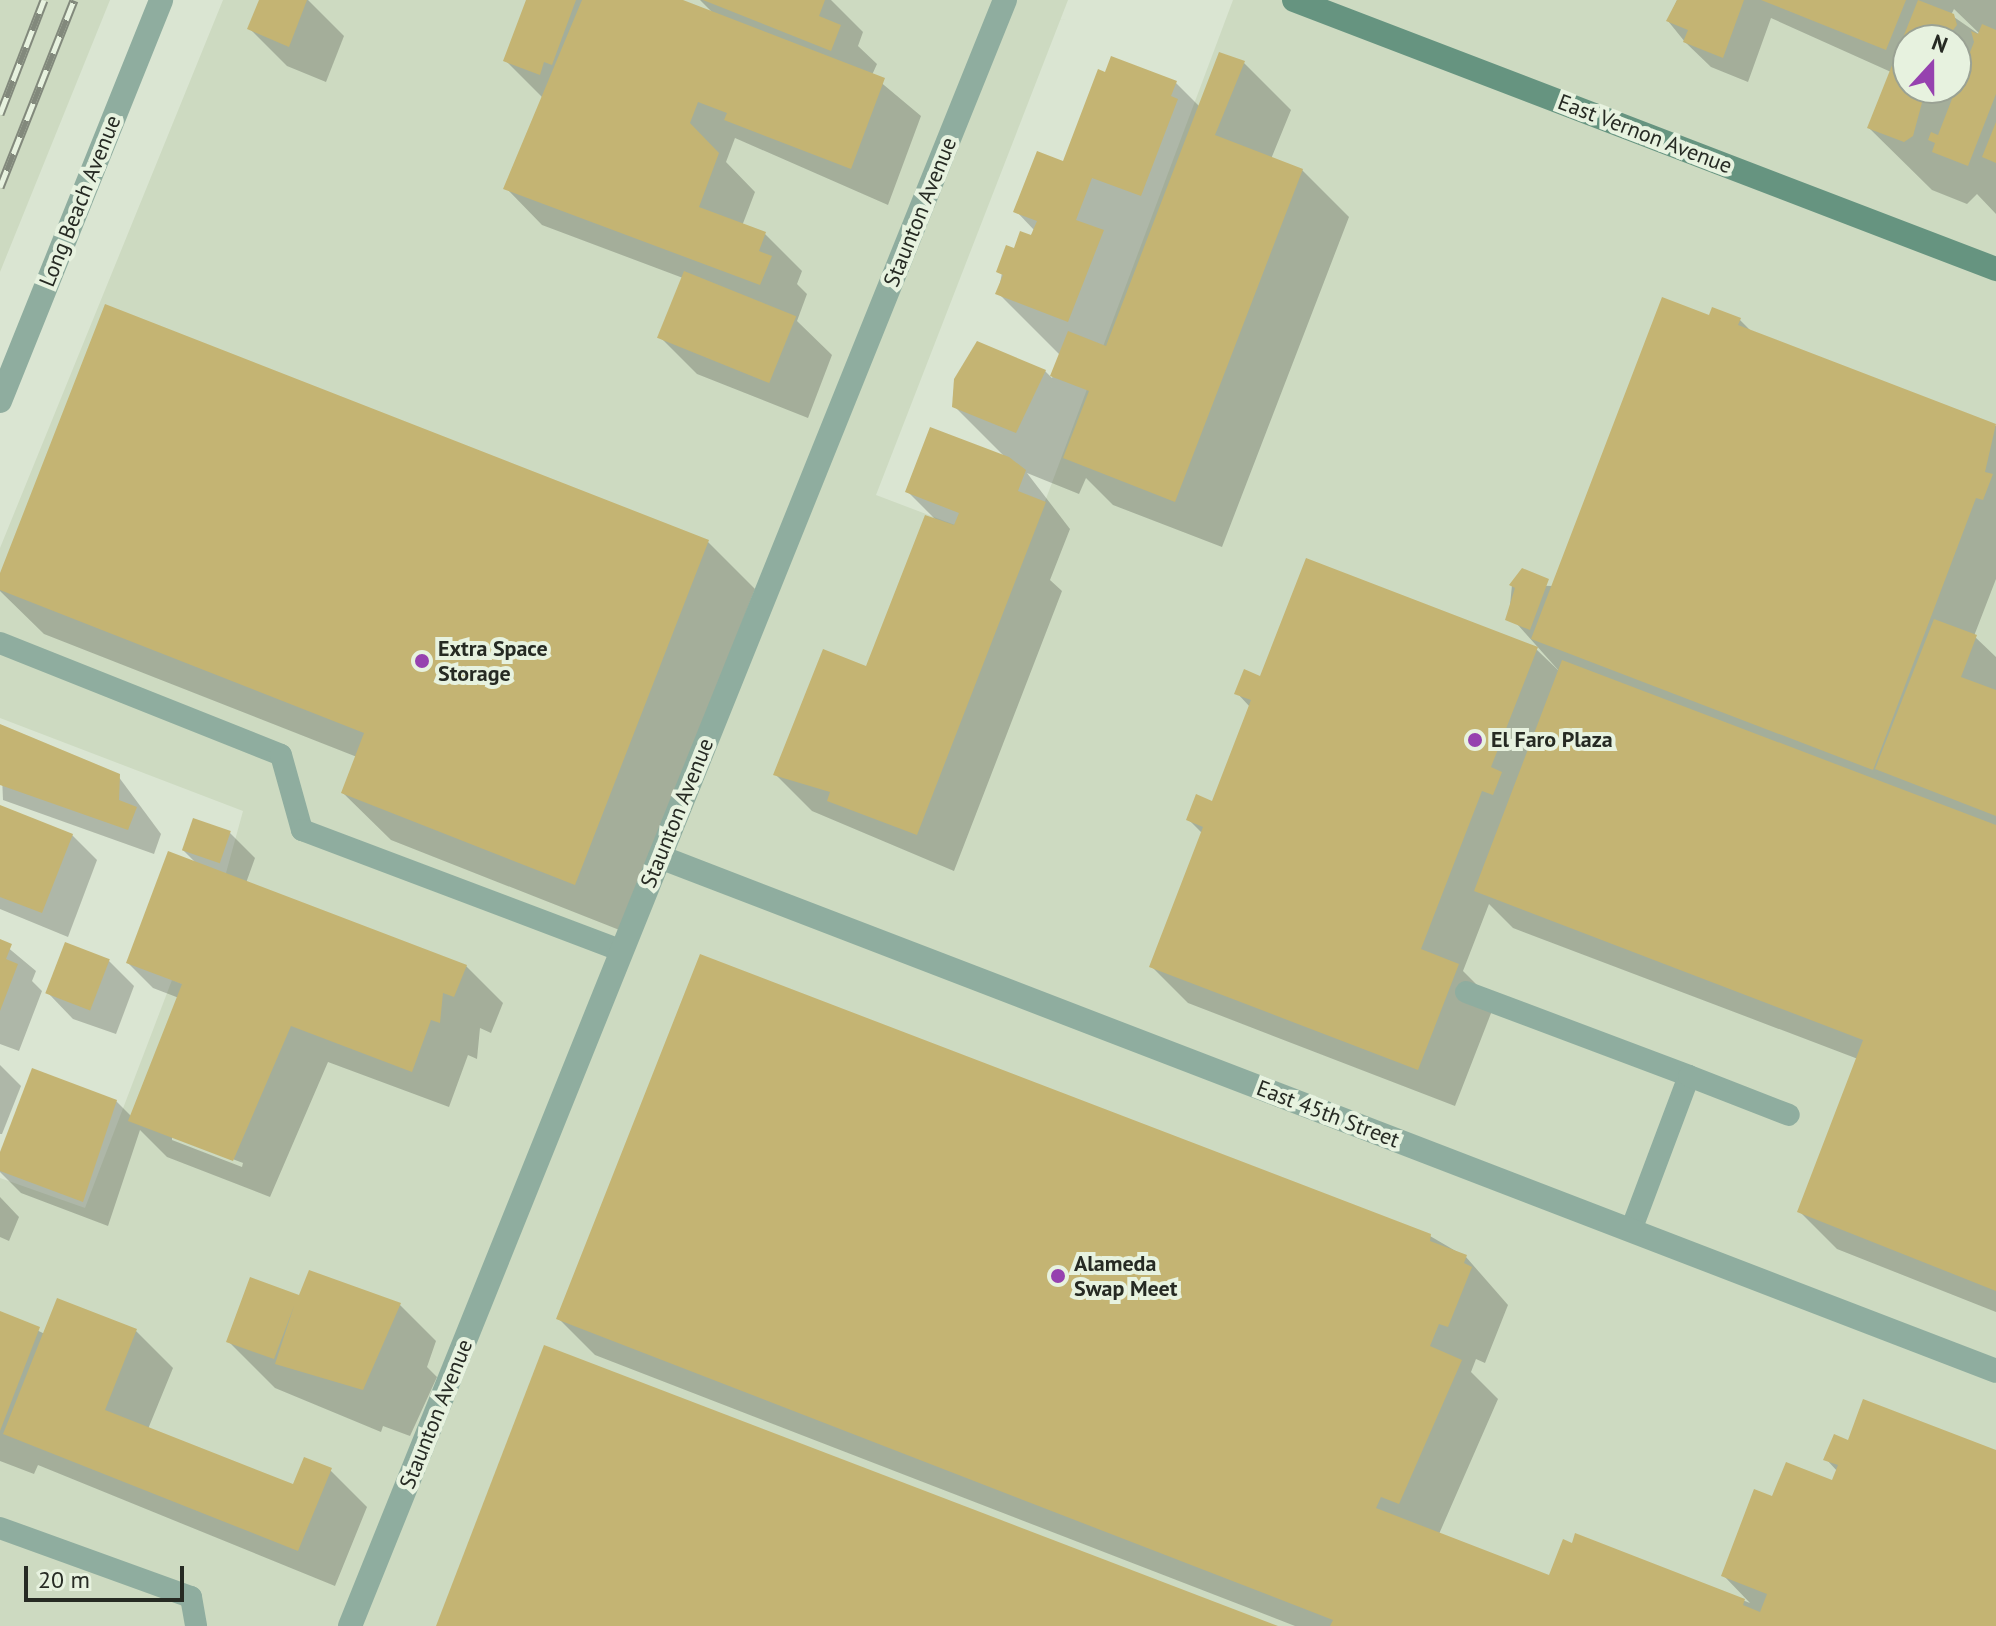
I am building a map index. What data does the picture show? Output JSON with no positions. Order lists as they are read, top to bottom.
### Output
{
  "streets": {
    "main road": ["East Vernon Avenue"],
    "street": ["Long Beach Avenue", "Staunton Avenue", "East 45th Street"]
  },
  "crossings": [
    ["Staunton Avenue", "East 45th Street"]
  ],
  "places": ["Extra Space Storage", "El Faro Plaza", "Alameda Swap Meet"],
  "scale_bar": "20 m",
  "north": "top"
}
